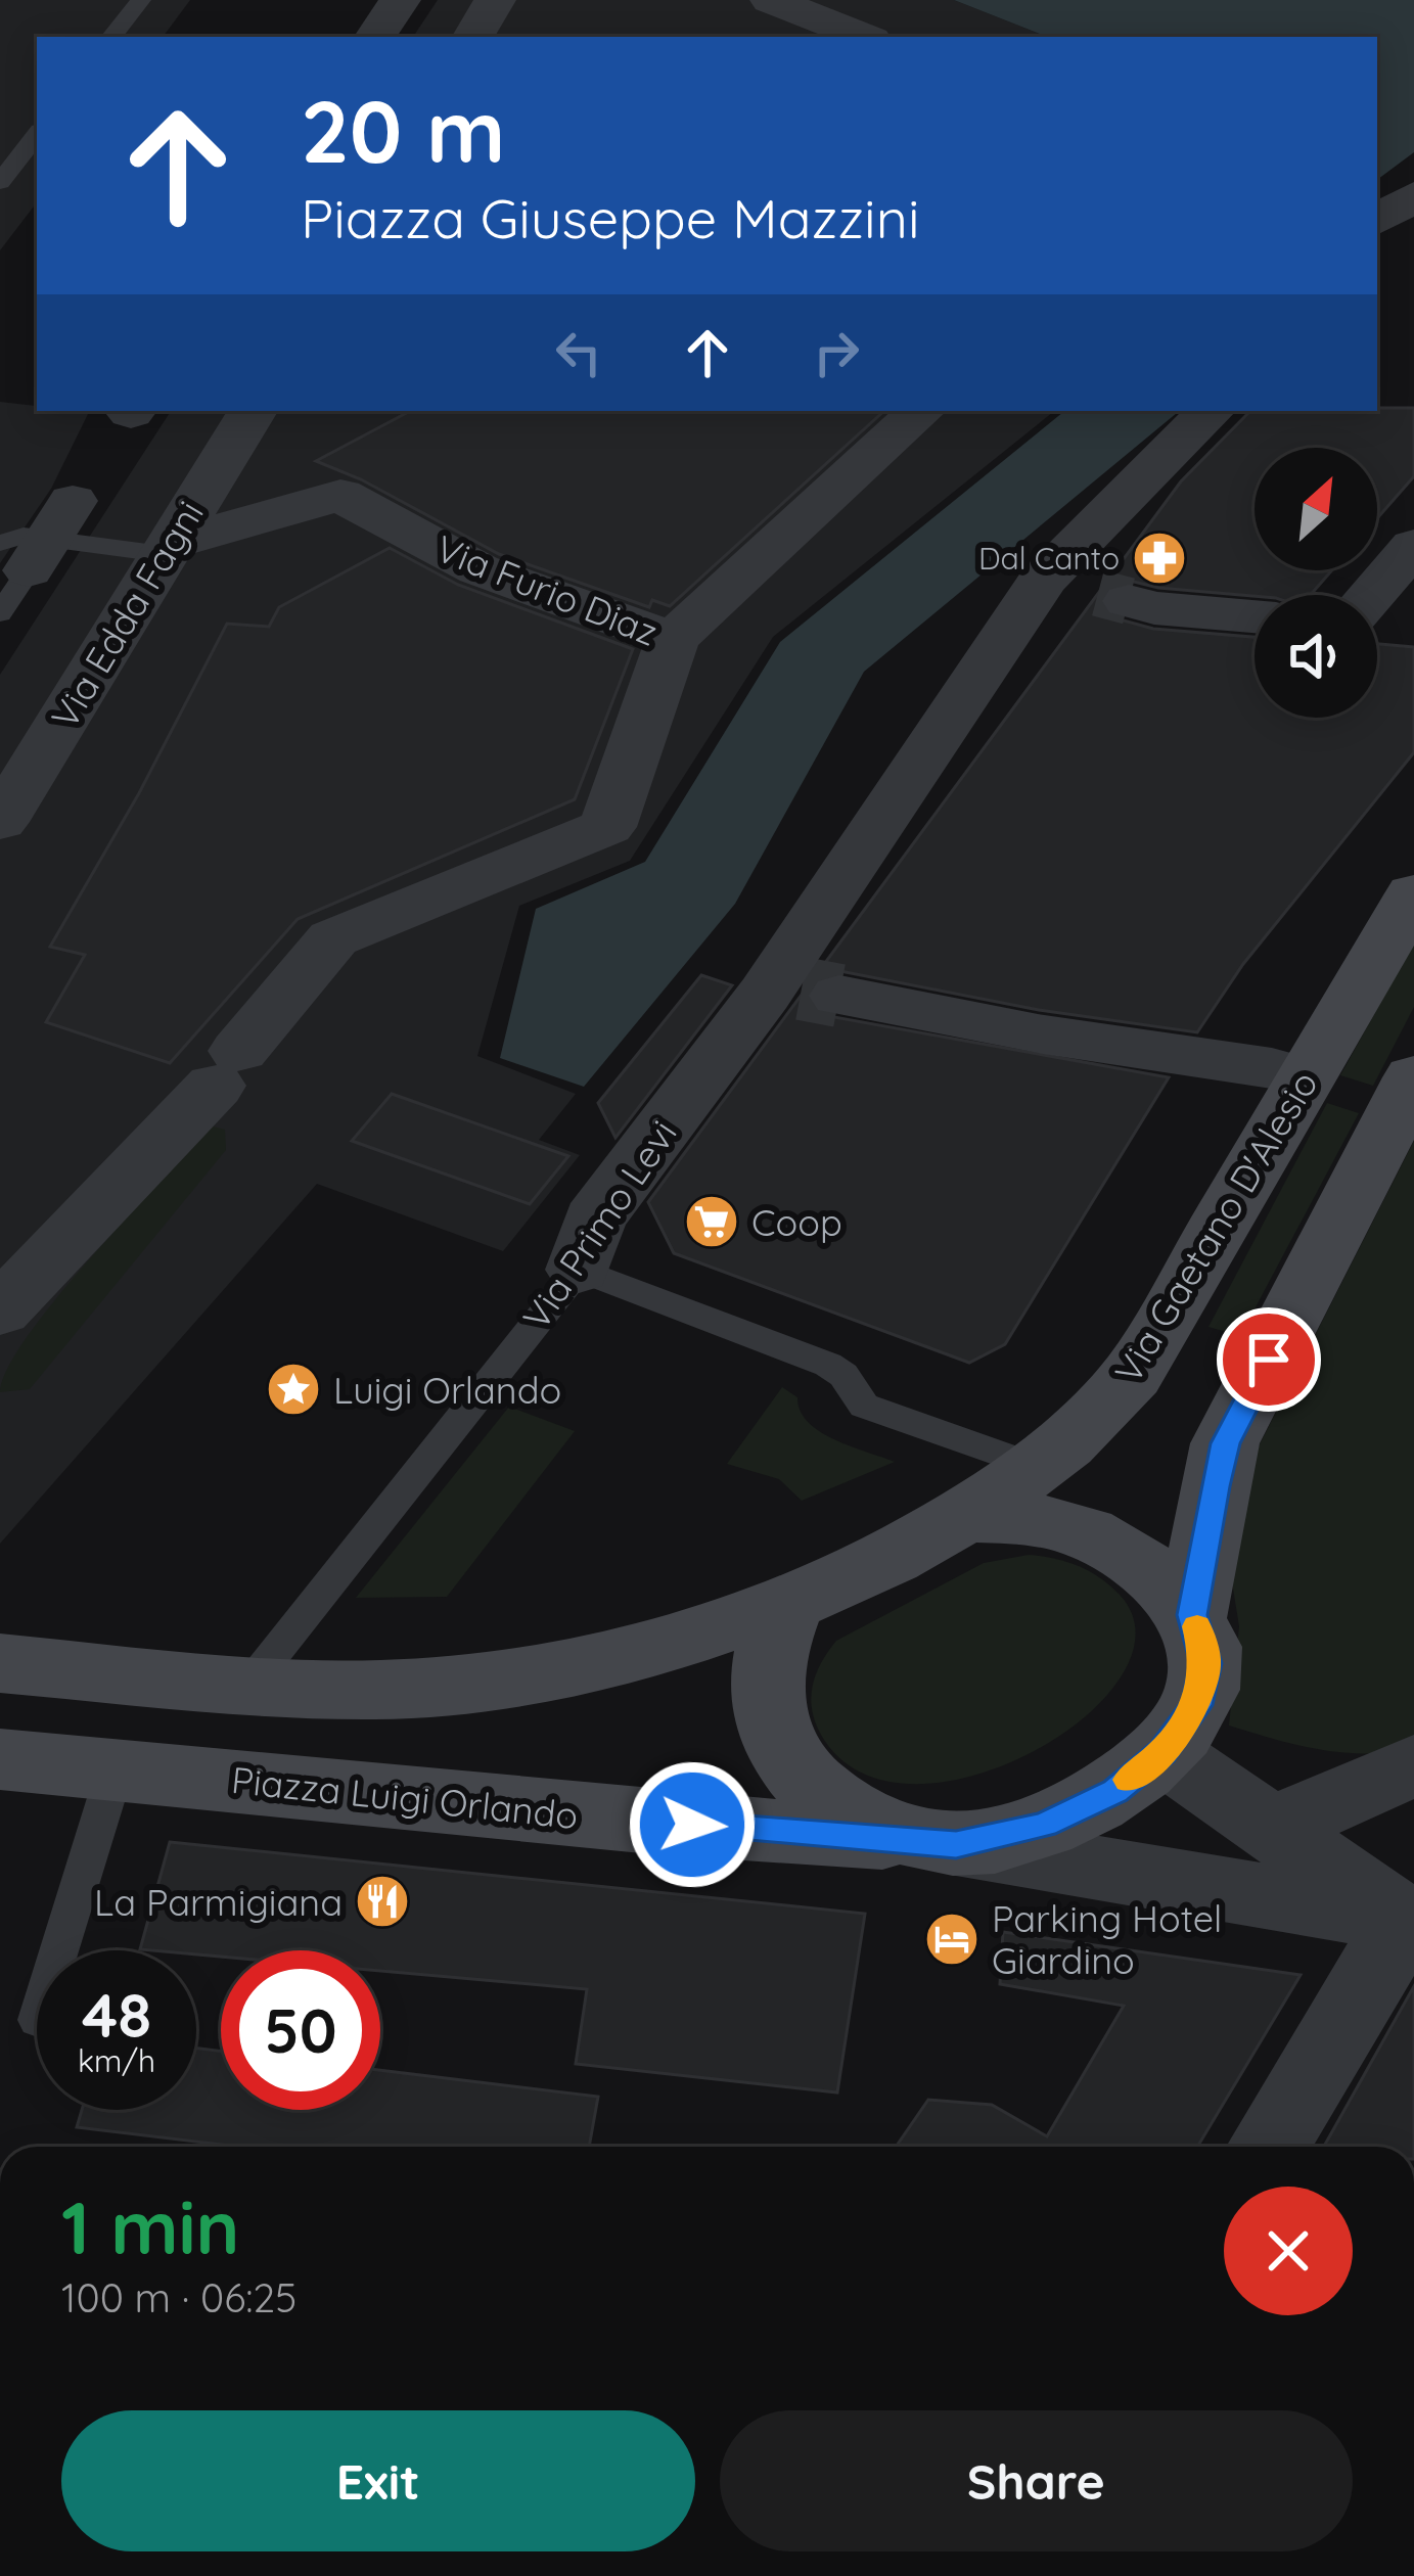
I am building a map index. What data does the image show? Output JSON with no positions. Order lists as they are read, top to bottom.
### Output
{
  "streets": {
    "main road": ["Via Gaetano D'Alesio", "Piazza Luigi Orlando"],
    "street": ["Via Furio Diaz", "Via Edda Fagni", "Via Primo Levi"]
  },
  "crossings": [
    ["Via Furio Diaz", "Via Edda Fagni"],
    ["Via Gaetano D'Alesio", "Piazza Luigi Orlando"]
  ],
  "places": {
    "pharmacy": ["Dal Canto"],
    "supermarket": ["Coop"],
    "place": ["Luigi Orlando"],
    "restaurant": ["La Parmigiana"],
    "hotel": ["Parking Hotel Giardino"]
  },
  "north": "top right",
  "page": {
    "turn": ["20 m", "Piazza Giuseppe Mazzini"],
    "speed": "48 km/h",
    "limit": "50",
    "heading": ["1 min", "100 m · 06:25"],
    "buttons": ["Exit", "Share"]
  }
}
